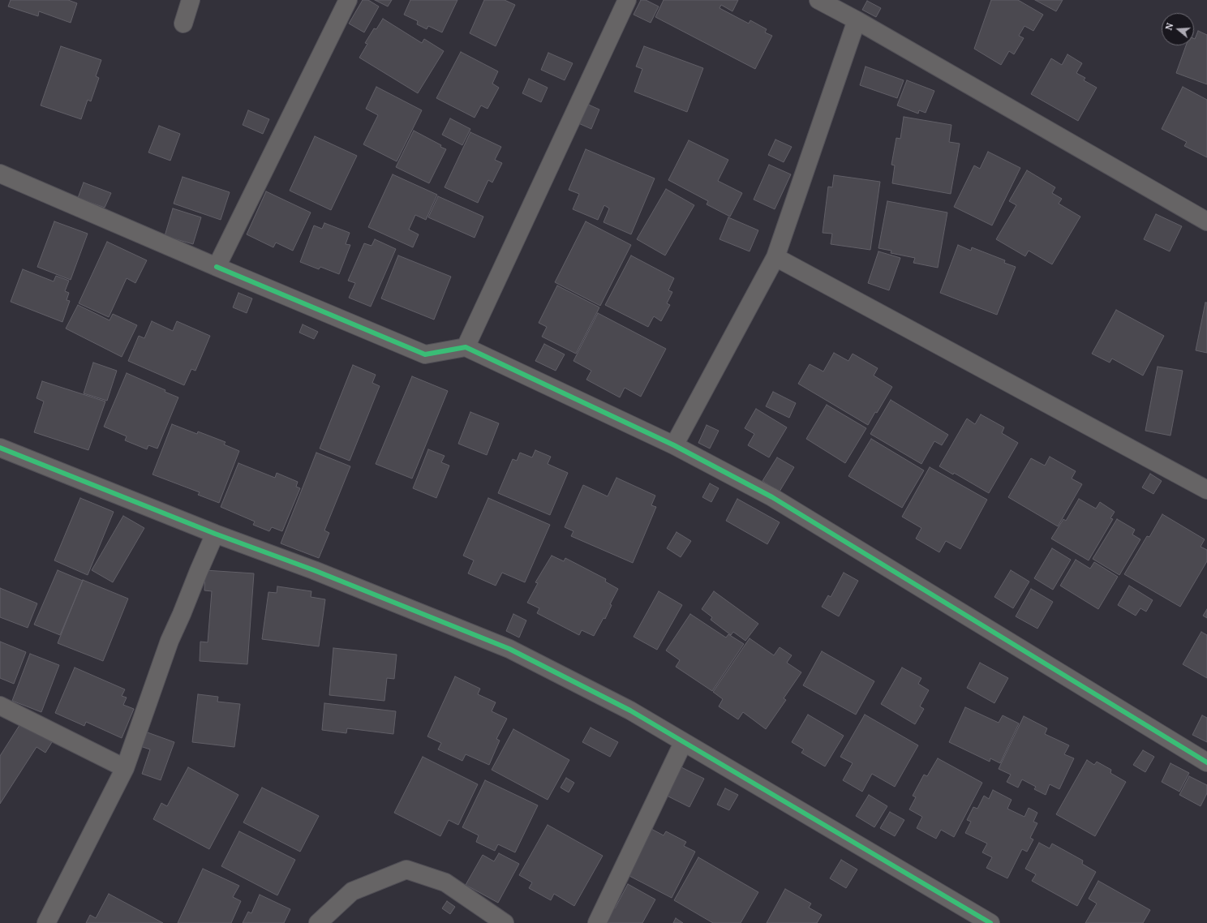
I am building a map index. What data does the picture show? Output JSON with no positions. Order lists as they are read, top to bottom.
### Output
{
  "north": "left"
}
